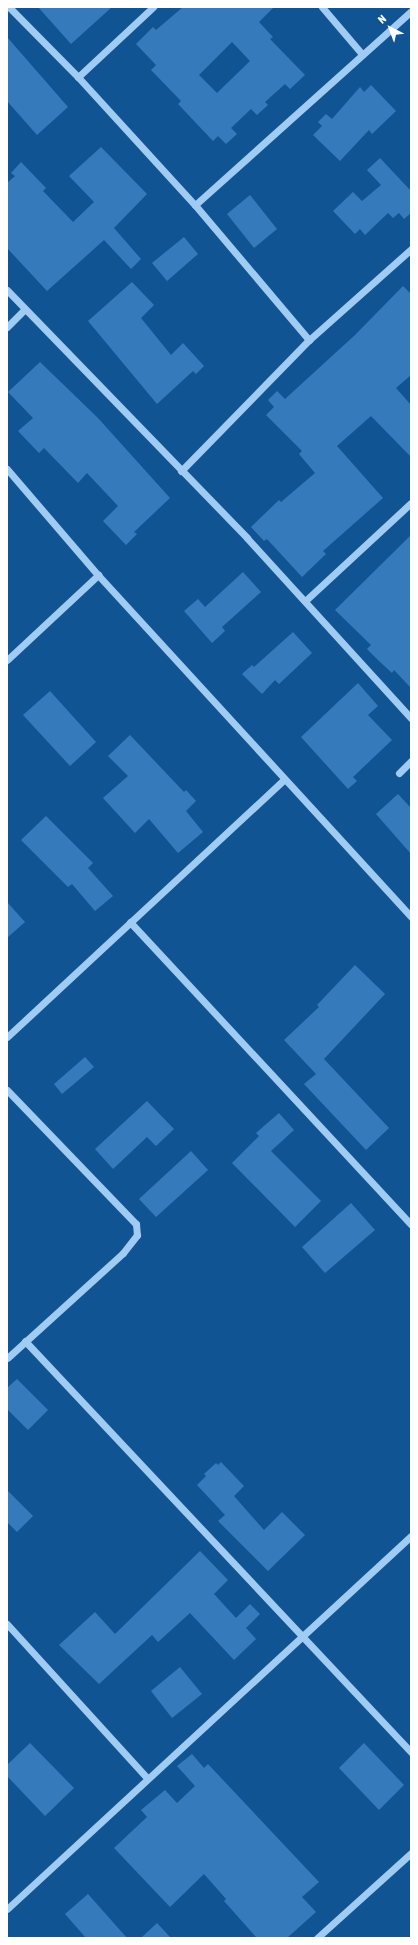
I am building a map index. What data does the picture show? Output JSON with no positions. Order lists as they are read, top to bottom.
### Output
{
  "north": "top left"
}
